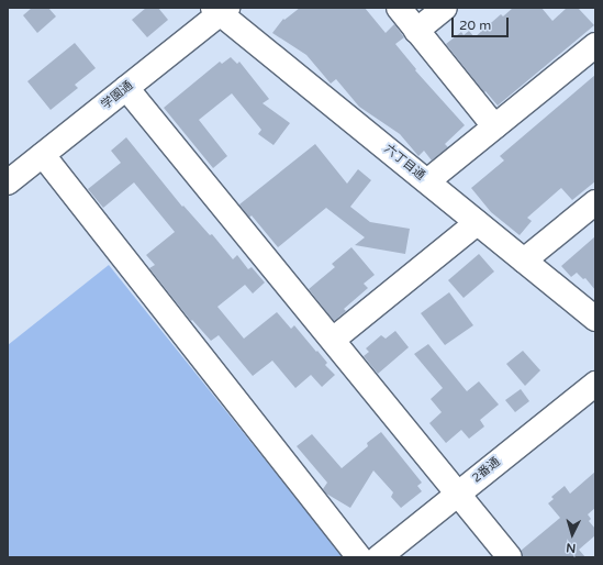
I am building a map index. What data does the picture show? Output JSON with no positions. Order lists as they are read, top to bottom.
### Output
{
  "streets": {
    "street": ["学園通", "六丁目通", "2番通"]
  },
  "crossings": [
    ["学園通", "六丁目通"]
  ],
  "scale_bar": "20 m",
  "north": "bottom"
}
